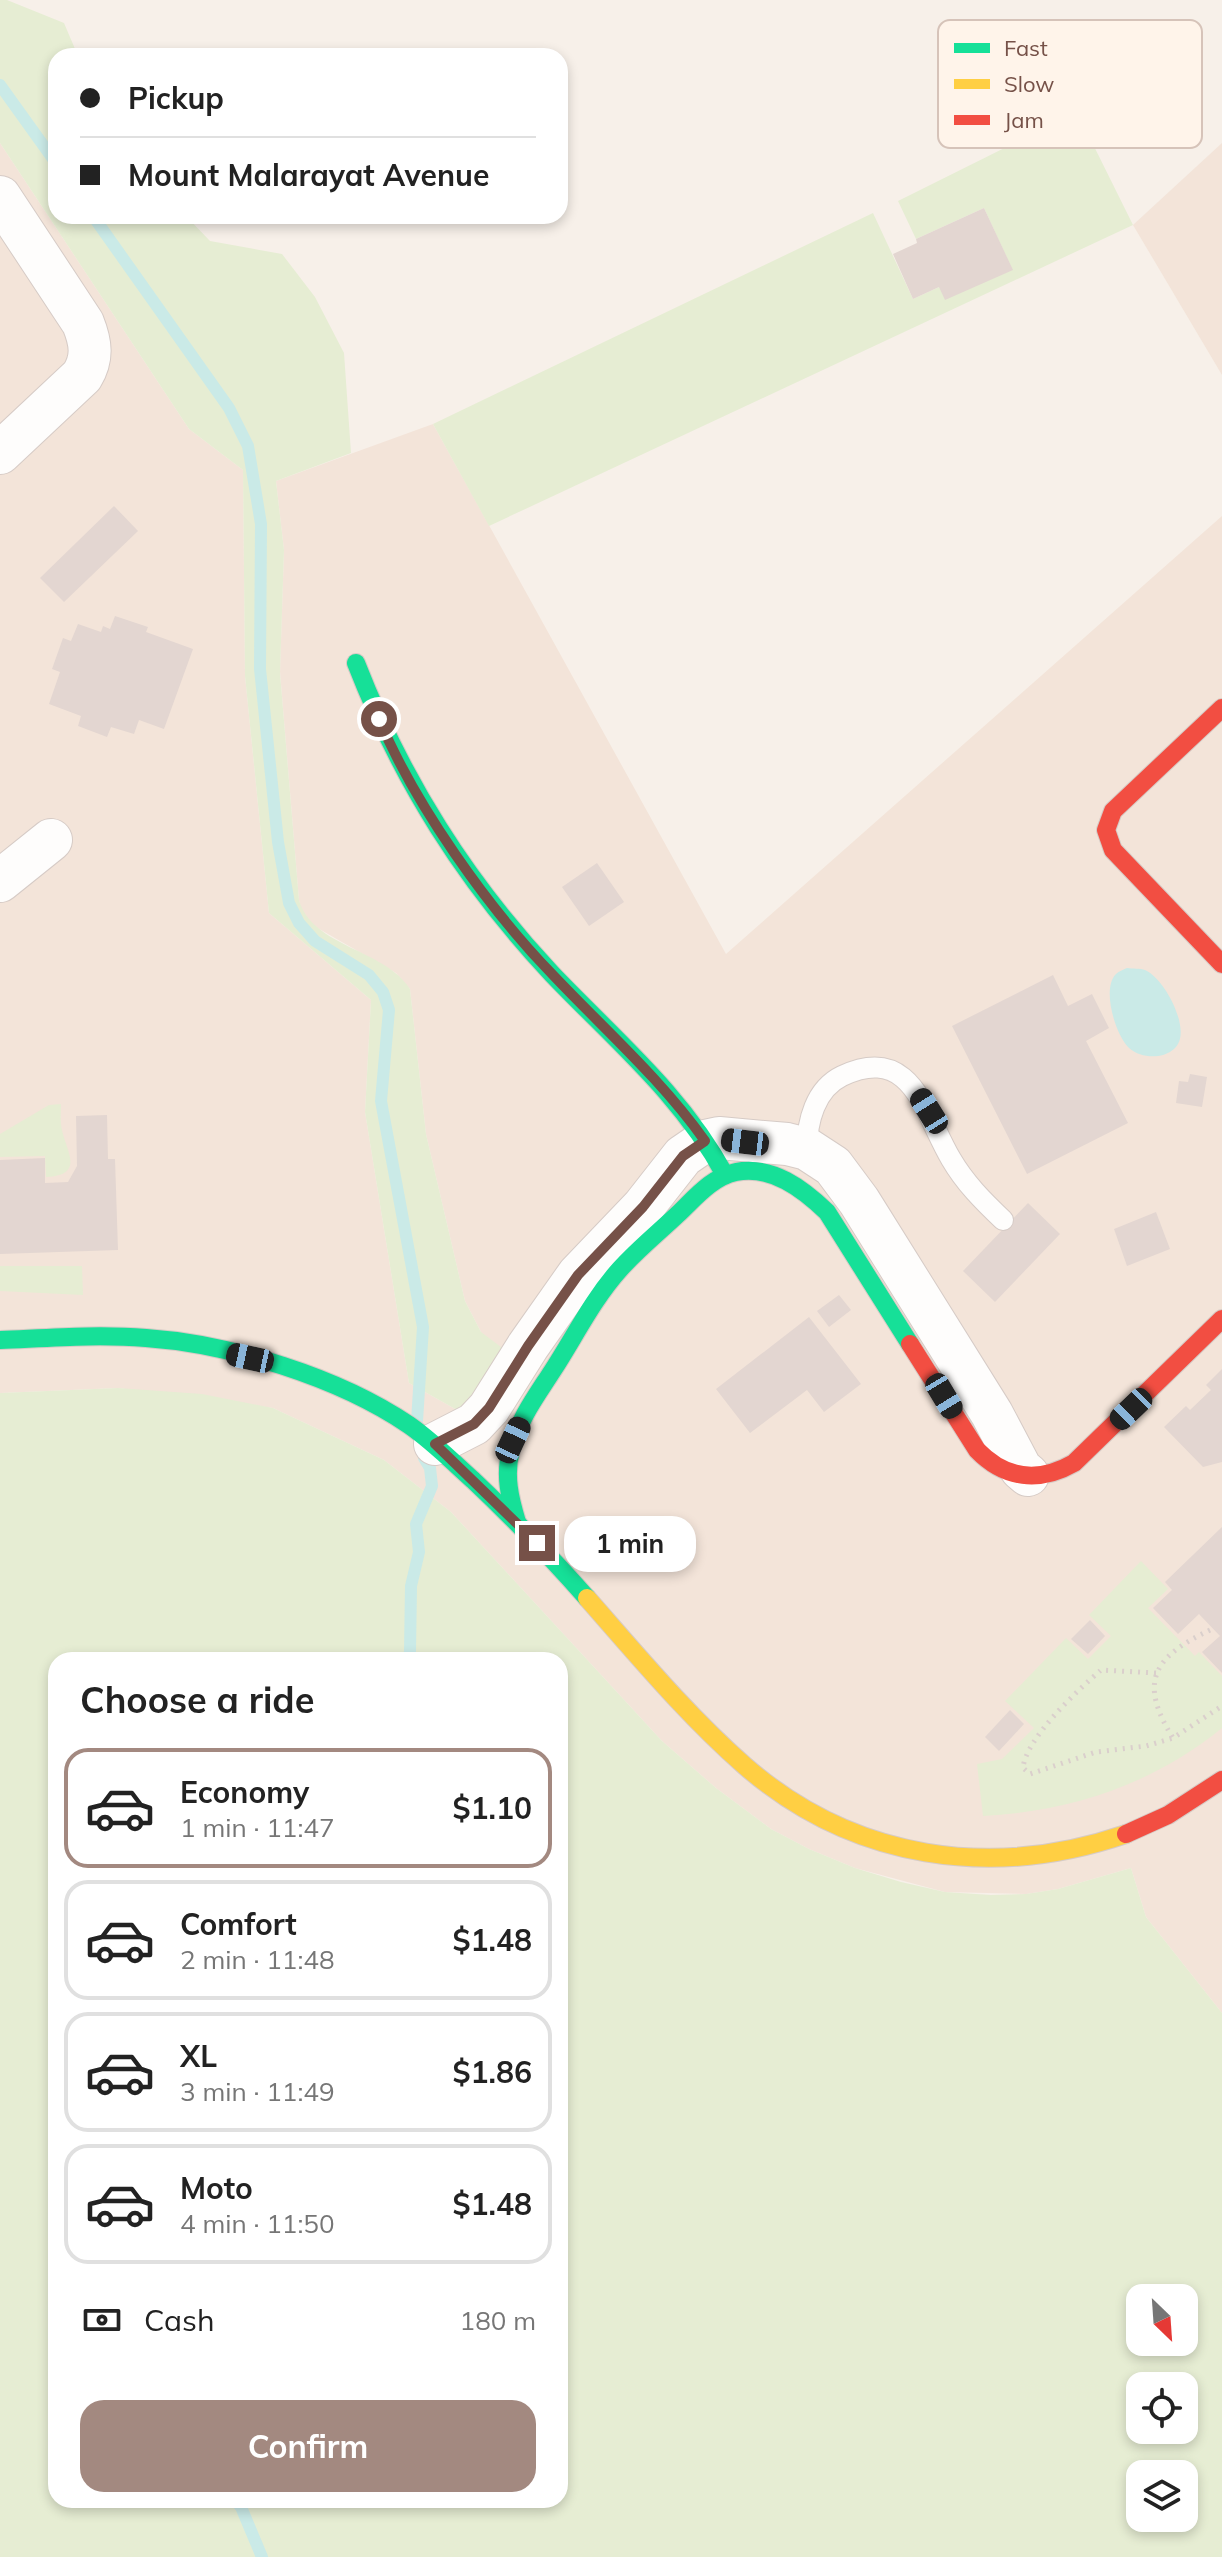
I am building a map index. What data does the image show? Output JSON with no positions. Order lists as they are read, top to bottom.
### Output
{
  "legend": ["Fast", "Slow", "Jam"],
  "north": "bottom right",
  "page": {
    "banner": ["Pickup", "Mount Malarayat Avenue"],
    "bubble": "1 min",
    "heading": "Choose a ride",
    "list": [
      {
        "name": "Economy",
        "note": "1 min · 11:47",
        "value": "$1.10"
      },
      {
        "name": "Comfort",
        "note": "2 min · 11:48",
        "value": "$1.48"
      },
      {
        "name": "XL",
        "note": "3 min · 11:49",
        "value": "$1.86"
      },
      {
        "name": "Moto",
        "note": "4 min · 11:50",
        "value": "$1.48"
      }
    ],
    "pay": ["Cash", "180 m"],
    "buttons": "Confirm"
  }
}
